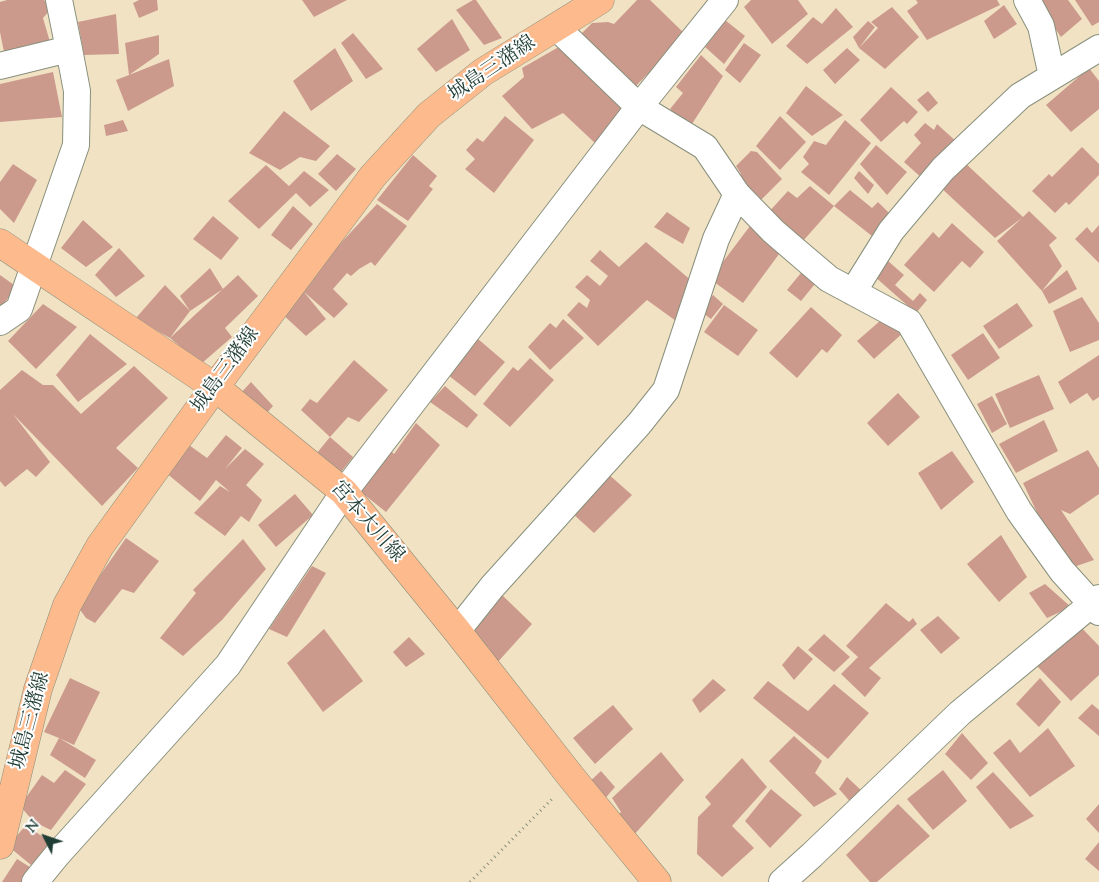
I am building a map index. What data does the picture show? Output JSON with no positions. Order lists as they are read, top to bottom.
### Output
{
  "streets": {
    "main road": ["城島三潴線", "宮本大川線"]
  },
  "crossings": [
    ["城島三潴線", "宮本大川線"]
  ],
  "north": "top left"
}
